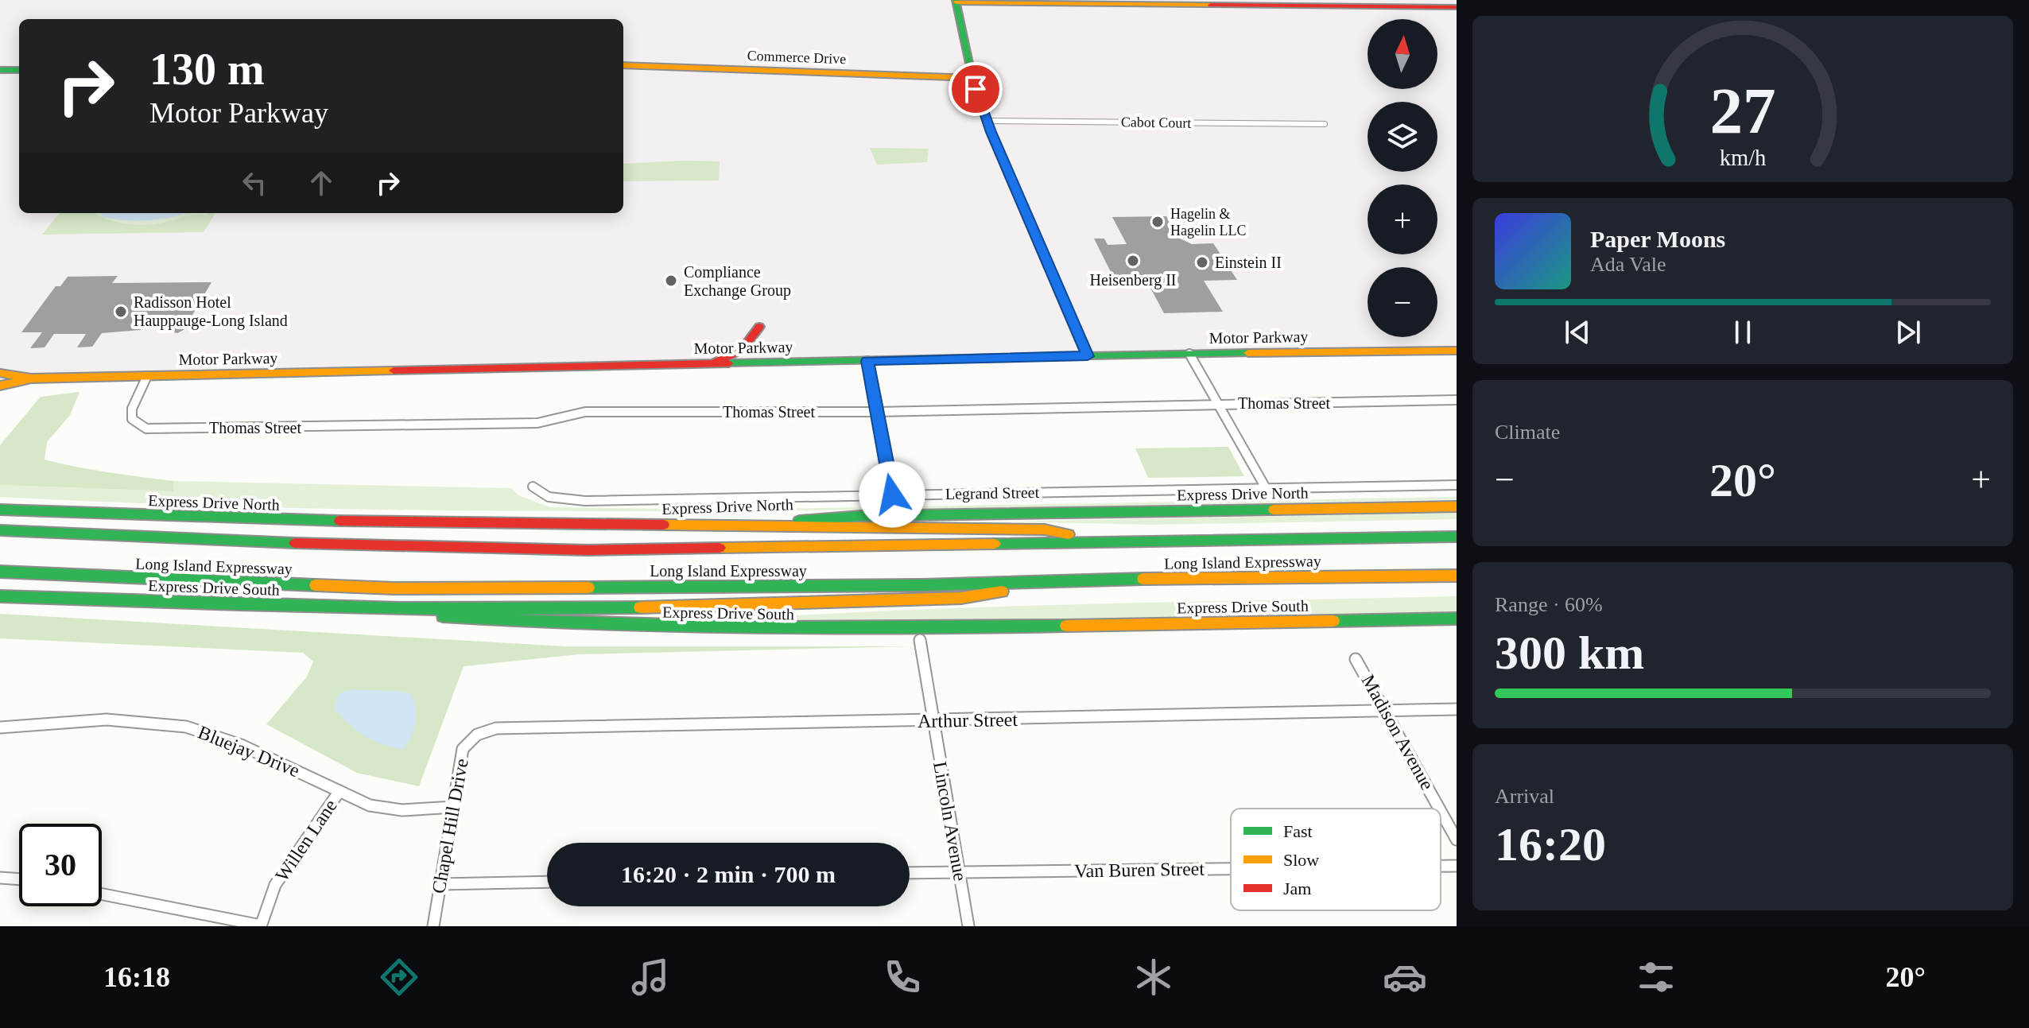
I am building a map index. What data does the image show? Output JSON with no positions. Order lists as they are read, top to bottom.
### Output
{
  "streets": {
    "main road": [
      "Commerce Drive",
      "Motor Parkway",
      "Express Drive North",
      "Long Island Expressway",
      "Express Drive South"
    ],
    "street": [
      "Cabot Court",
      "Thomas Street",
      "Legrand Street",
      "Arthur Street",
      "Madison Avenue",
      "Bluejay Drive",
      "Lincoln Avenue",
      "Chapel Hill Drive",
      "Willen Lane",
      "Van Buren Street"
    ]
  },
  "crossings": [
    ["Motor Parkway", "Thomas Street"],
    ["Arthur Street", "Madison Avenue"],
    ["Arthur Street", "Lincoln Avenue"],
    ["Arthur Street", "Chapel Hill Drive"],
    ["Bluejay Drive", "Chapel Hill Drive"],
    ["Bluejay Drive", "Willen Lane"],
    ["Lincoln Avenue", "Van Buren Street"]
  ],
  "places": [
    "Hagelin & Hagelin LLC",
    "Heisenberg II",
    "Einstein II",
    "Compliance Exchange Group",
    "Radisson Hotel Hauppauge-Long Island"
  ],
  "legend": ["Fast", "Slow", "Jam"],
  "north": "top",
  "page": {
    "map_buttons": ["+", "−"],
    "turn": ["130 m", "Motor Parkway"],
    "song": ["Paper Moons", "Ada Vale"],
    "tile": [
      "Climate",
      ["Range · 60%", "300 km"],
      ["Arrival", "16:20"]
    ],
    "heat": ["−", "20°", "+"],
    "limit": "30",
    "trip": "16:20 · 2 min · 700 m",
    "tabs": ["16:18", "20°"],
    "gauge": ["27", "km/h"]
  }
}
